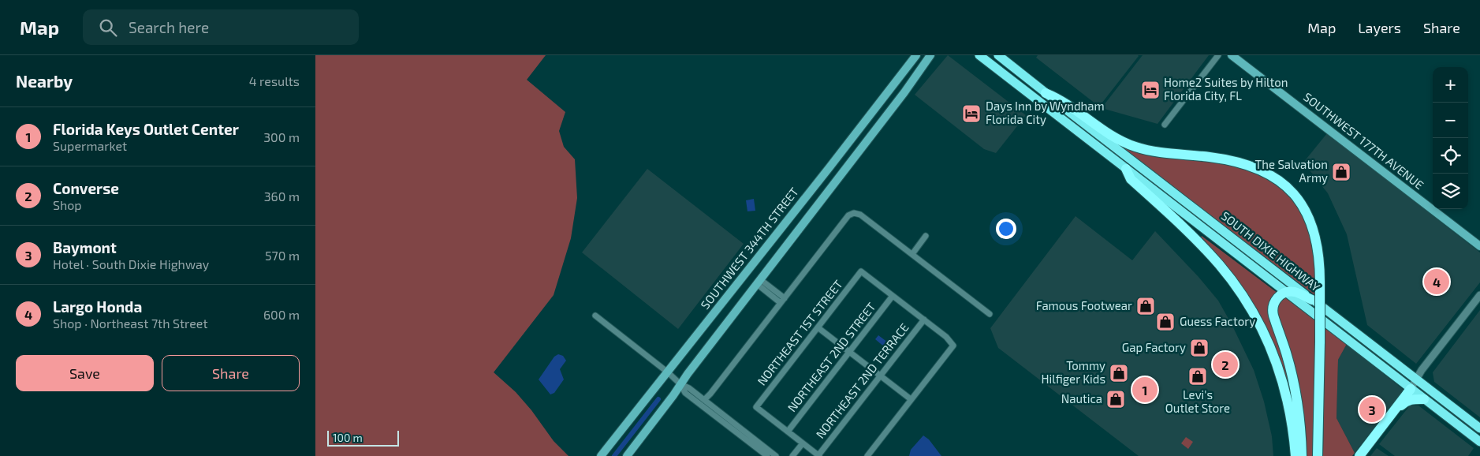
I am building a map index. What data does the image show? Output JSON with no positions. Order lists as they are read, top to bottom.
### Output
{
  "streets": {
    "highway": ["SOUTH DIXIE HIGHWAY"],
    "main road": ["SOUTHWEST 177TH AVENUE", "SOUTHWEST 344TH STREET"],
    "street": ["NORTHEAST 1ST STREET", "NORTHEAST 2ND STREET", "NORTHEAST 2ND TERRACE"]
  },
  "crossings": [
    ["NORTHEAST 1ST STREET", "NORTHEAST 2ND STREET"]
  ],
  "places": {
    "hotel": ["Home2 Suites by Hilton Florida City, FL", "Days Inn by Wyndham Florida City"],
    "shop": [
      "The Salvation Army",
      "Famous Footwear",
      "Guess Factory",
      "Gap Factory",
      "Tommy Hilfiger Kids",
      "Levi's Outlet Store",
      "Nautica"
    ]
  },
  "scale_bar": "100 m",
  "page": {
    "header": "Map",
    "search": "Search here",
    "nav": ["Map", "Layers", "Share"],
    "heading": ["Nearby", "4 results"],
    "map_buttons": ["+", "−"],
    "list": [
      {
        "mark": "1",
        "name": "Florida Keys Outlet Center",
        "note": "Supermarket",
        "value": "300 m"
      },
      {
        "mark": "2",
        "name": "Converse",
        "note": "Shop",
        "value": "360 m"
      },
      {
        "mark": "3",
        "name": "Baymont",
        "note": "Hotel · South Dixie Highway",
        "value": "570 m"
      },
      {
        "mark": "4",
        "name": "Largo Honda",
        "note": "Shop · Northeast 7th Street",
        "value": "600 m"
      }
    ],
    "pins": [
      "4",
      "2",
      "1",
      "3"
    ],
    "buttons": ["Save", "Share"],
    "scale": "100 m"
  }
}
